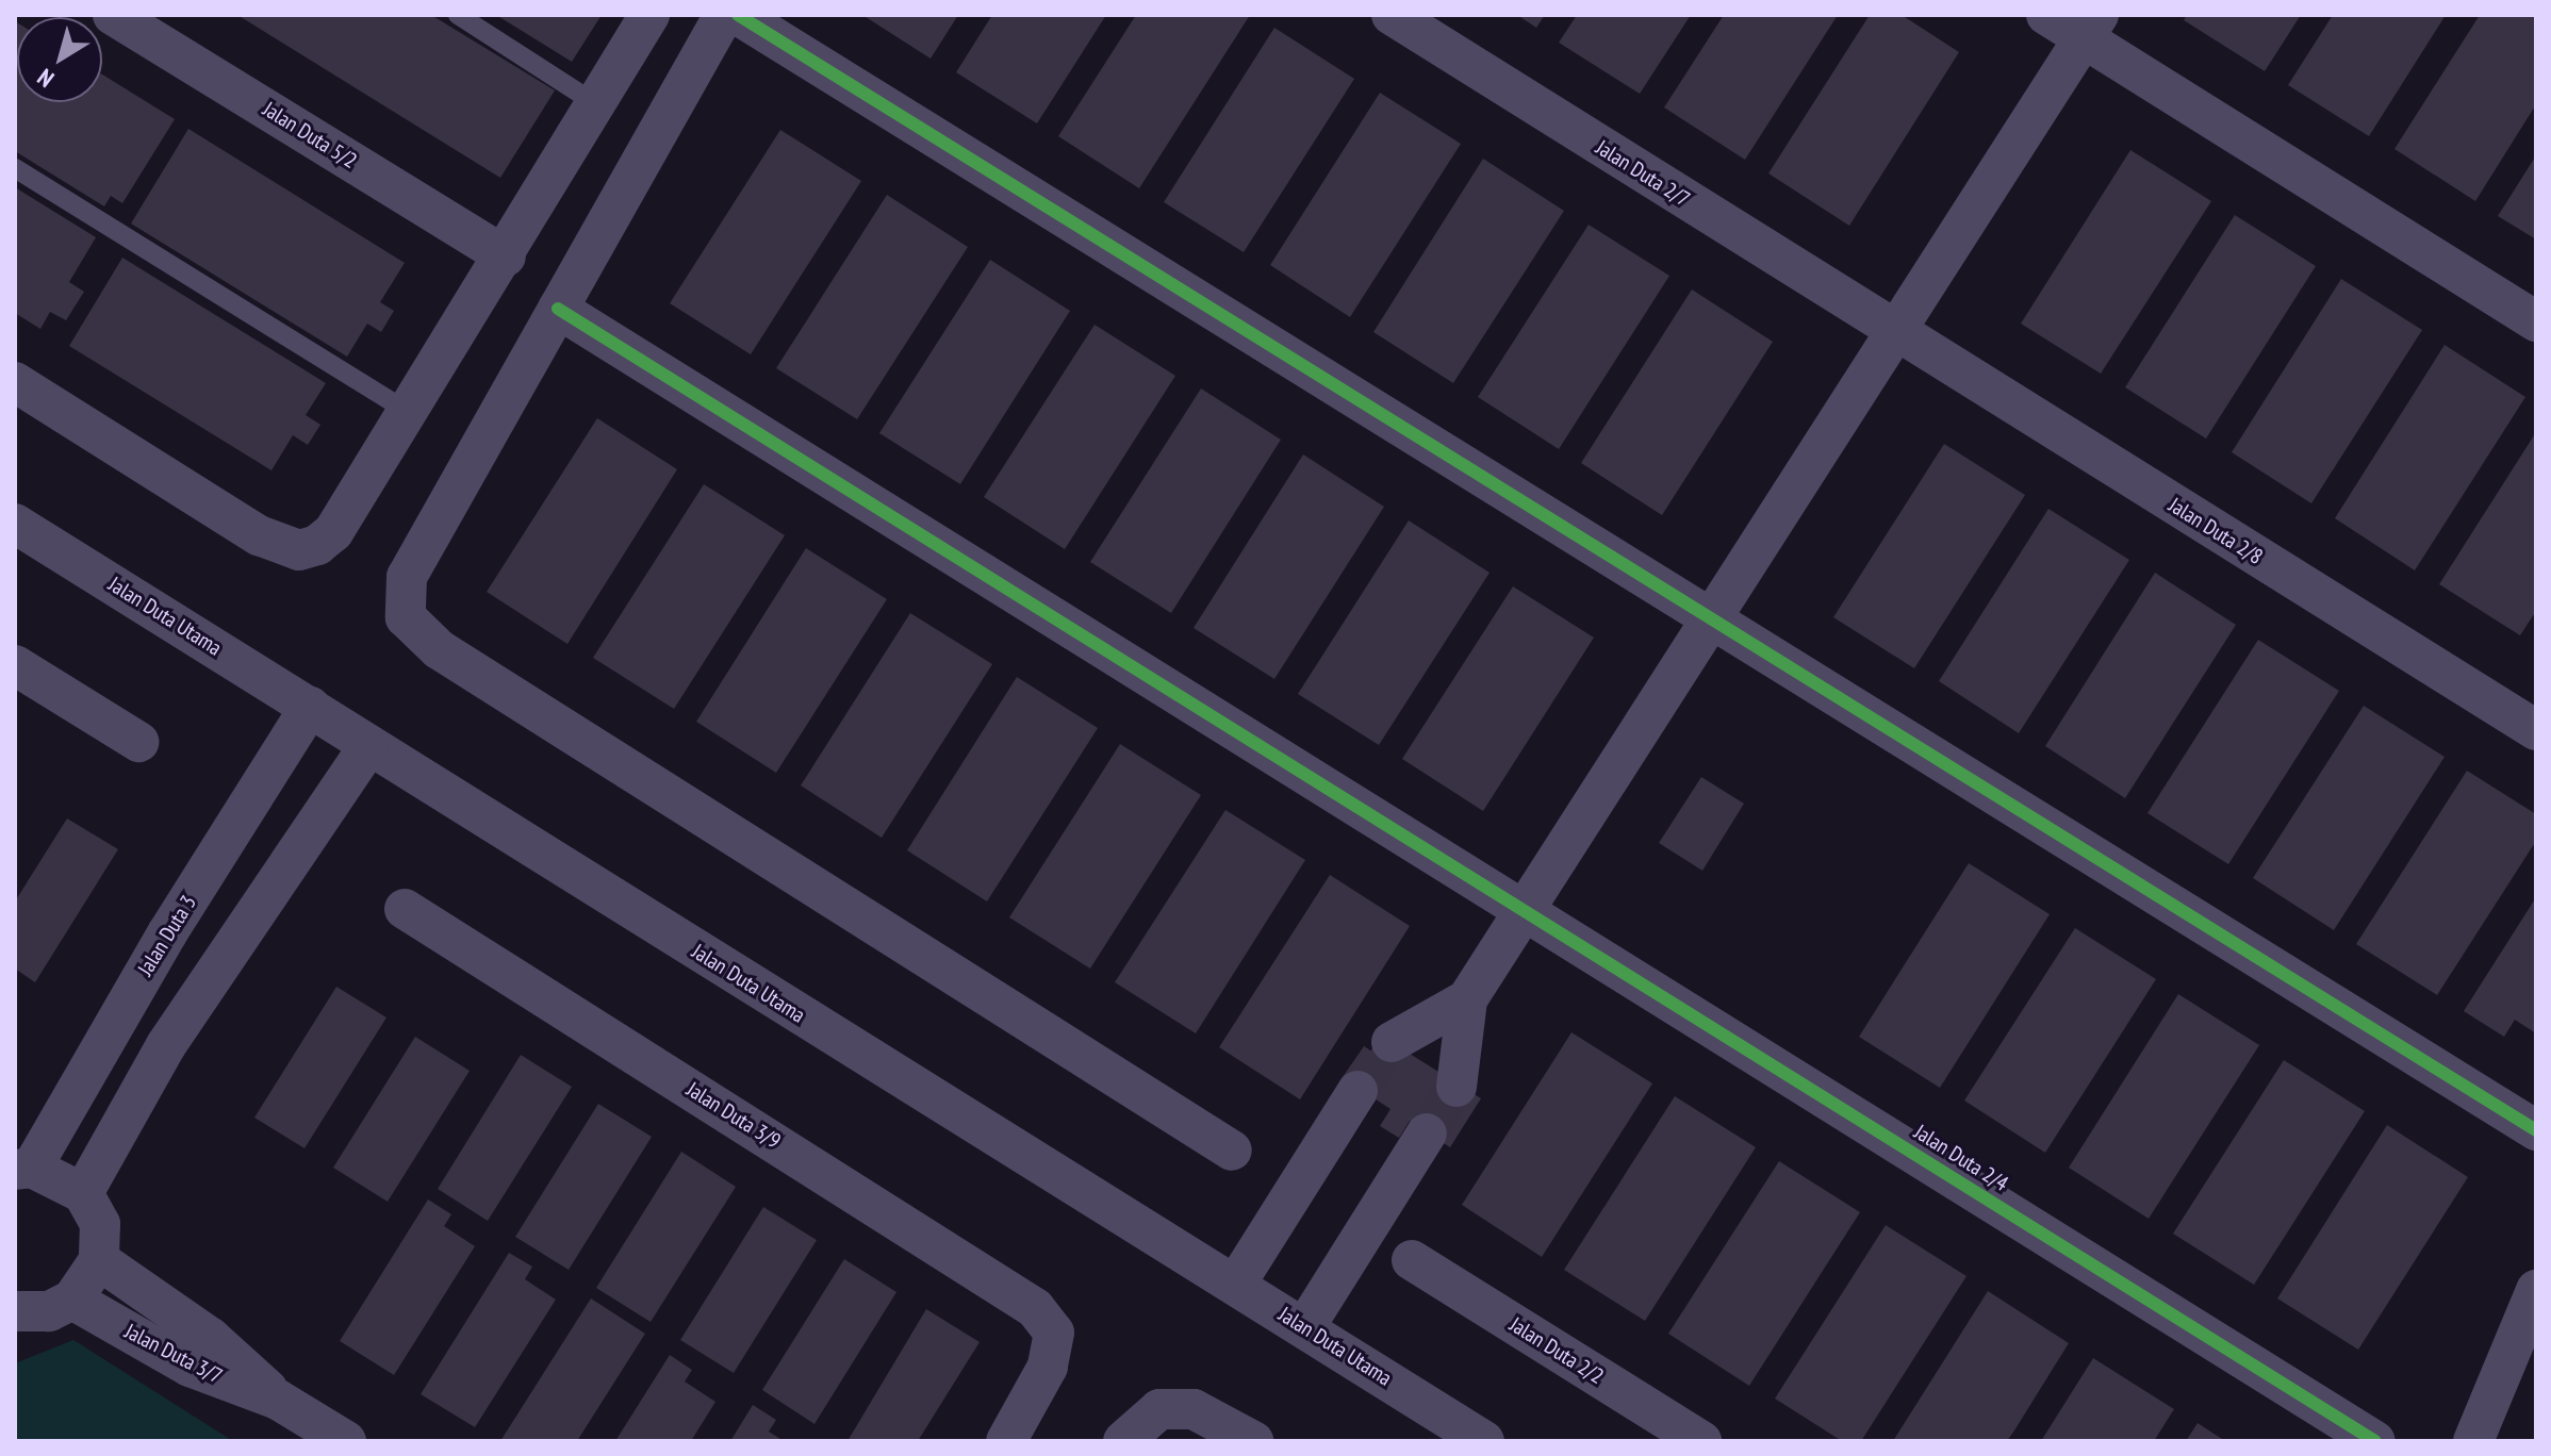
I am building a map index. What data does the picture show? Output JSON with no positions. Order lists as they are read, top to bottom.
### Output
{
  "streets": {
    "street": [
      "Jalan Duta 5/2",
      "Jalan Duta 2/7",
      "Jalan Duta 2/8",
      "Jalan Duta Utama",
      "Jalan Duta 3",
      "Jalan Duta 3/9",
      "Jalan Duta 2/4",
      "Jalan Duta 2/2",
      "Jalan Duta 3/7"
    ]
  },
  "crossings": [
    ["Jalan Duta 2/7", "Jalan Duta 2/8"],
    ["Jalan Duta Utama", "Jalan Duta 3"]
  ],
  "north": "bottom left"
}
